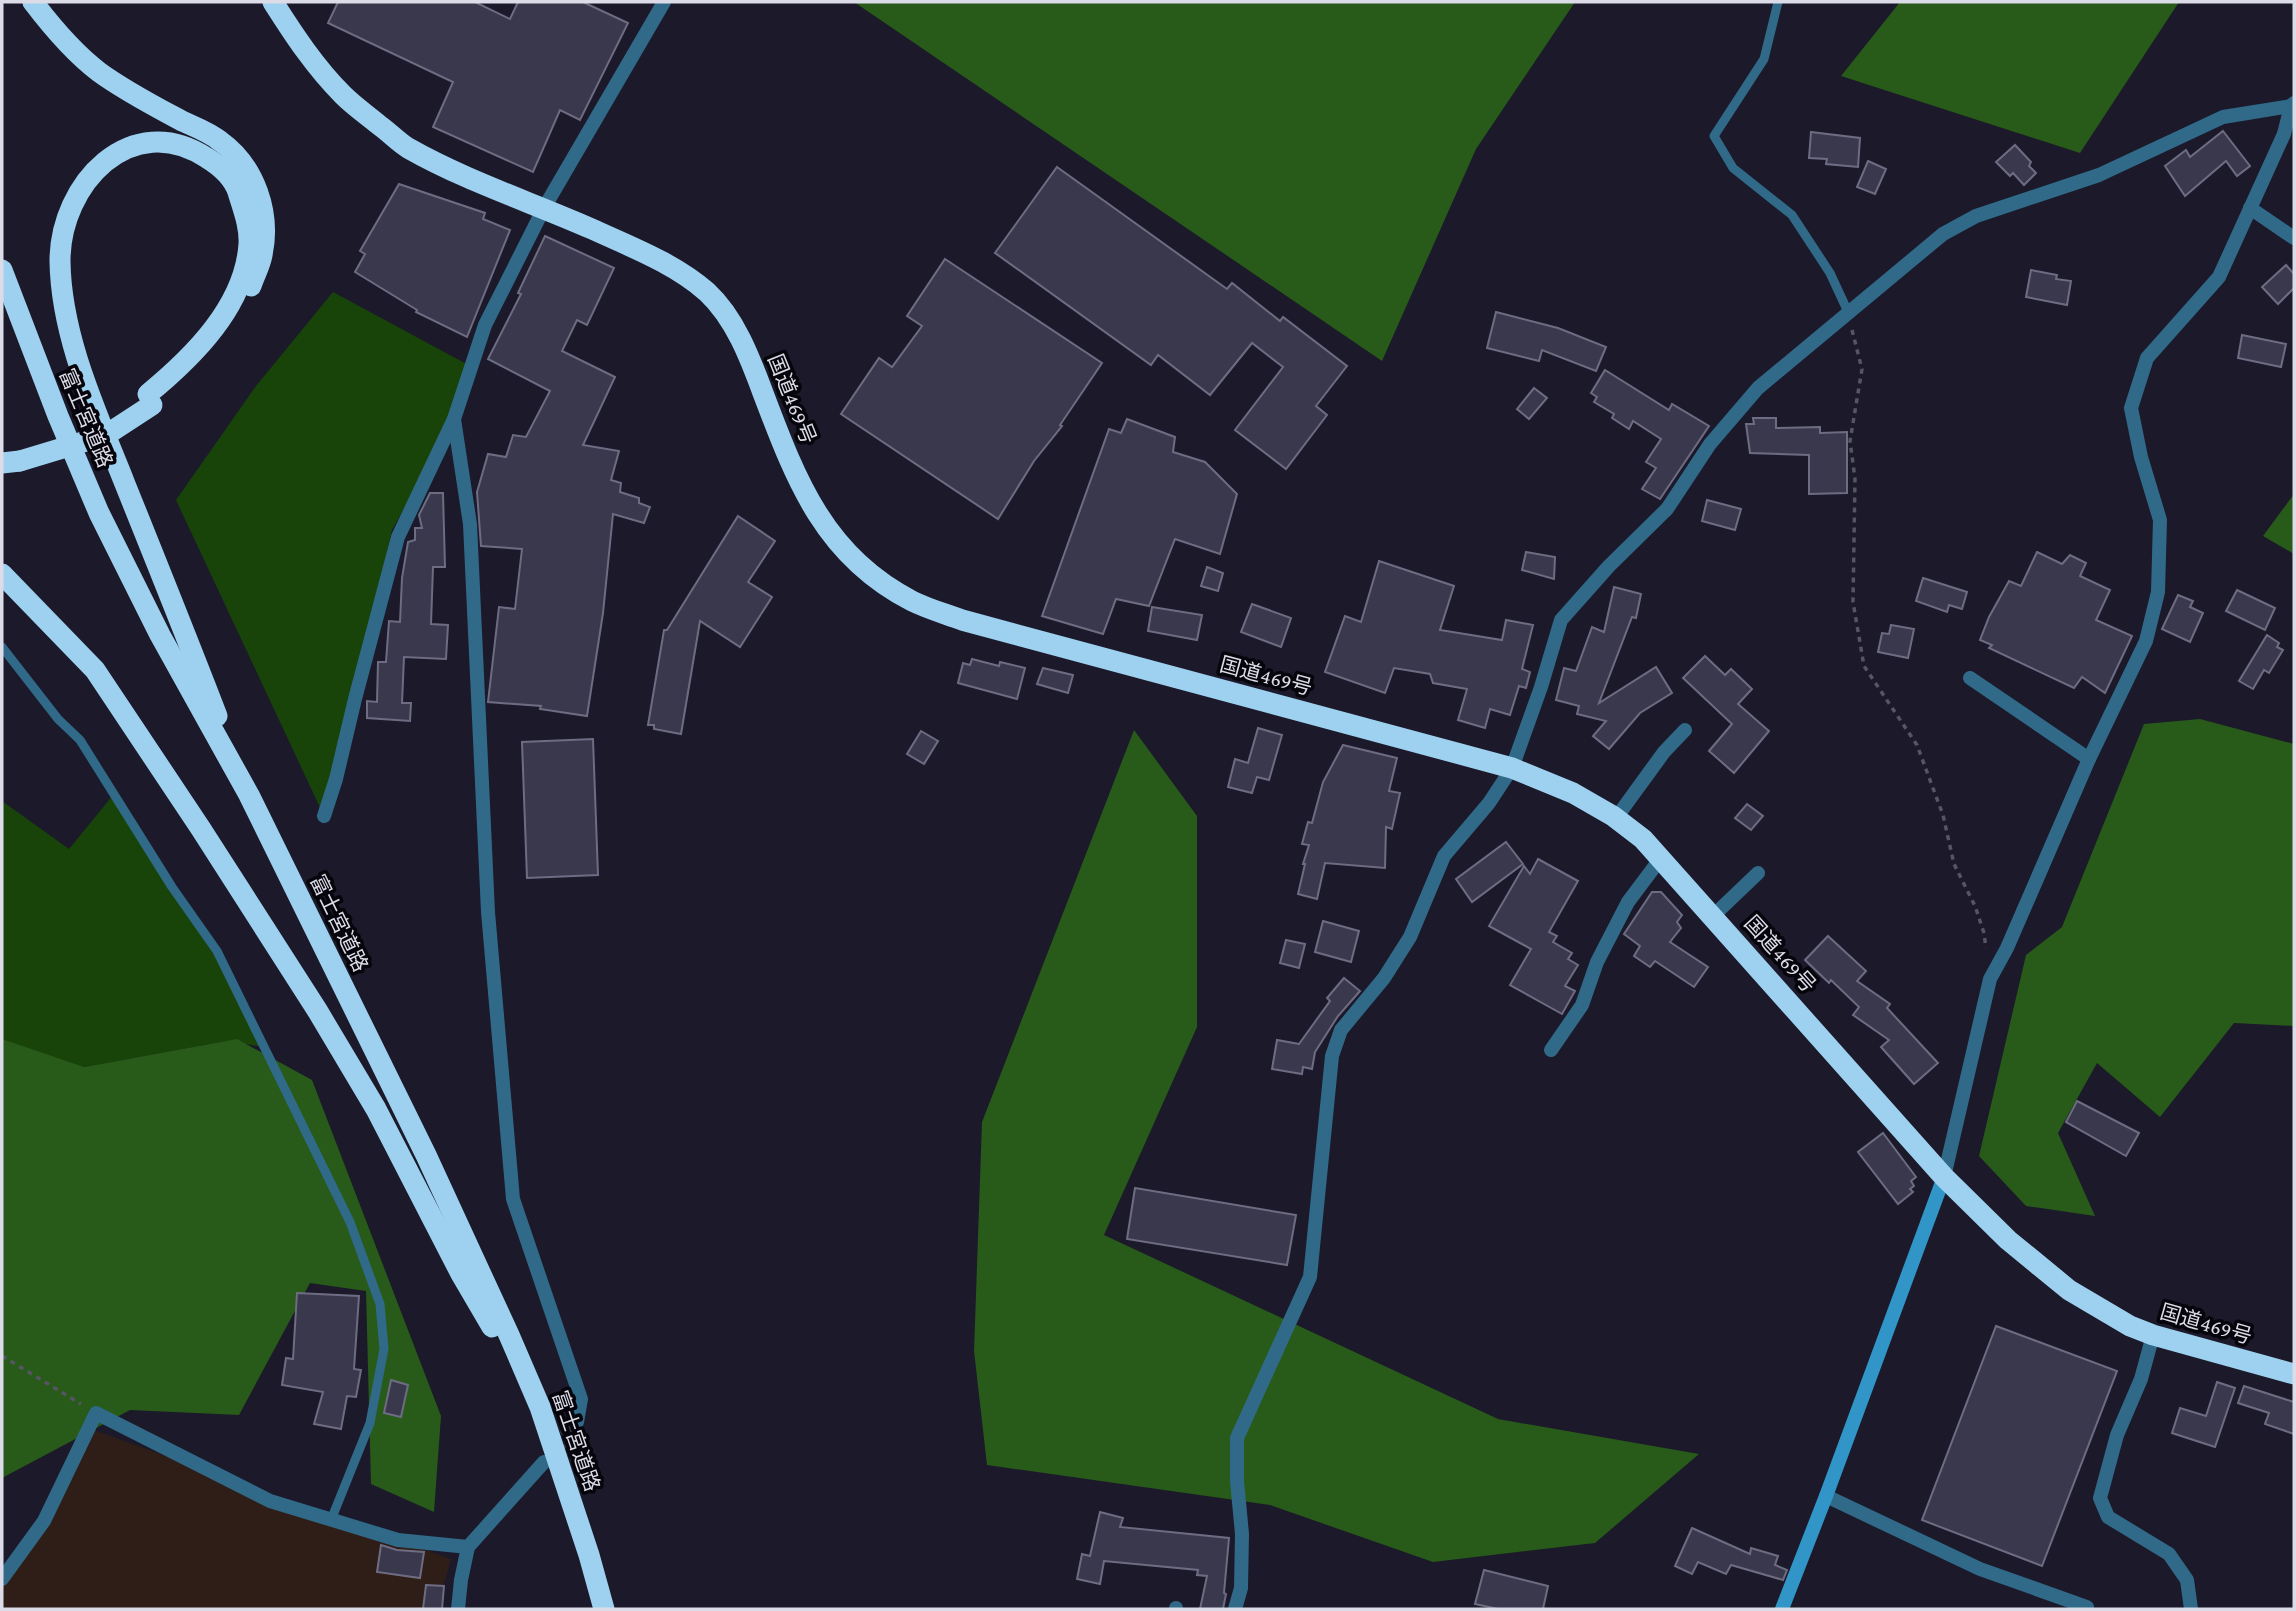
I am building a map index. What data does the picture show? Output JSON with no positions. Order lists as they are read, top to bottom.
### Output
{
  "streets": {
    "highway": ["国道469号", "富士宮道路"]
  }
}
